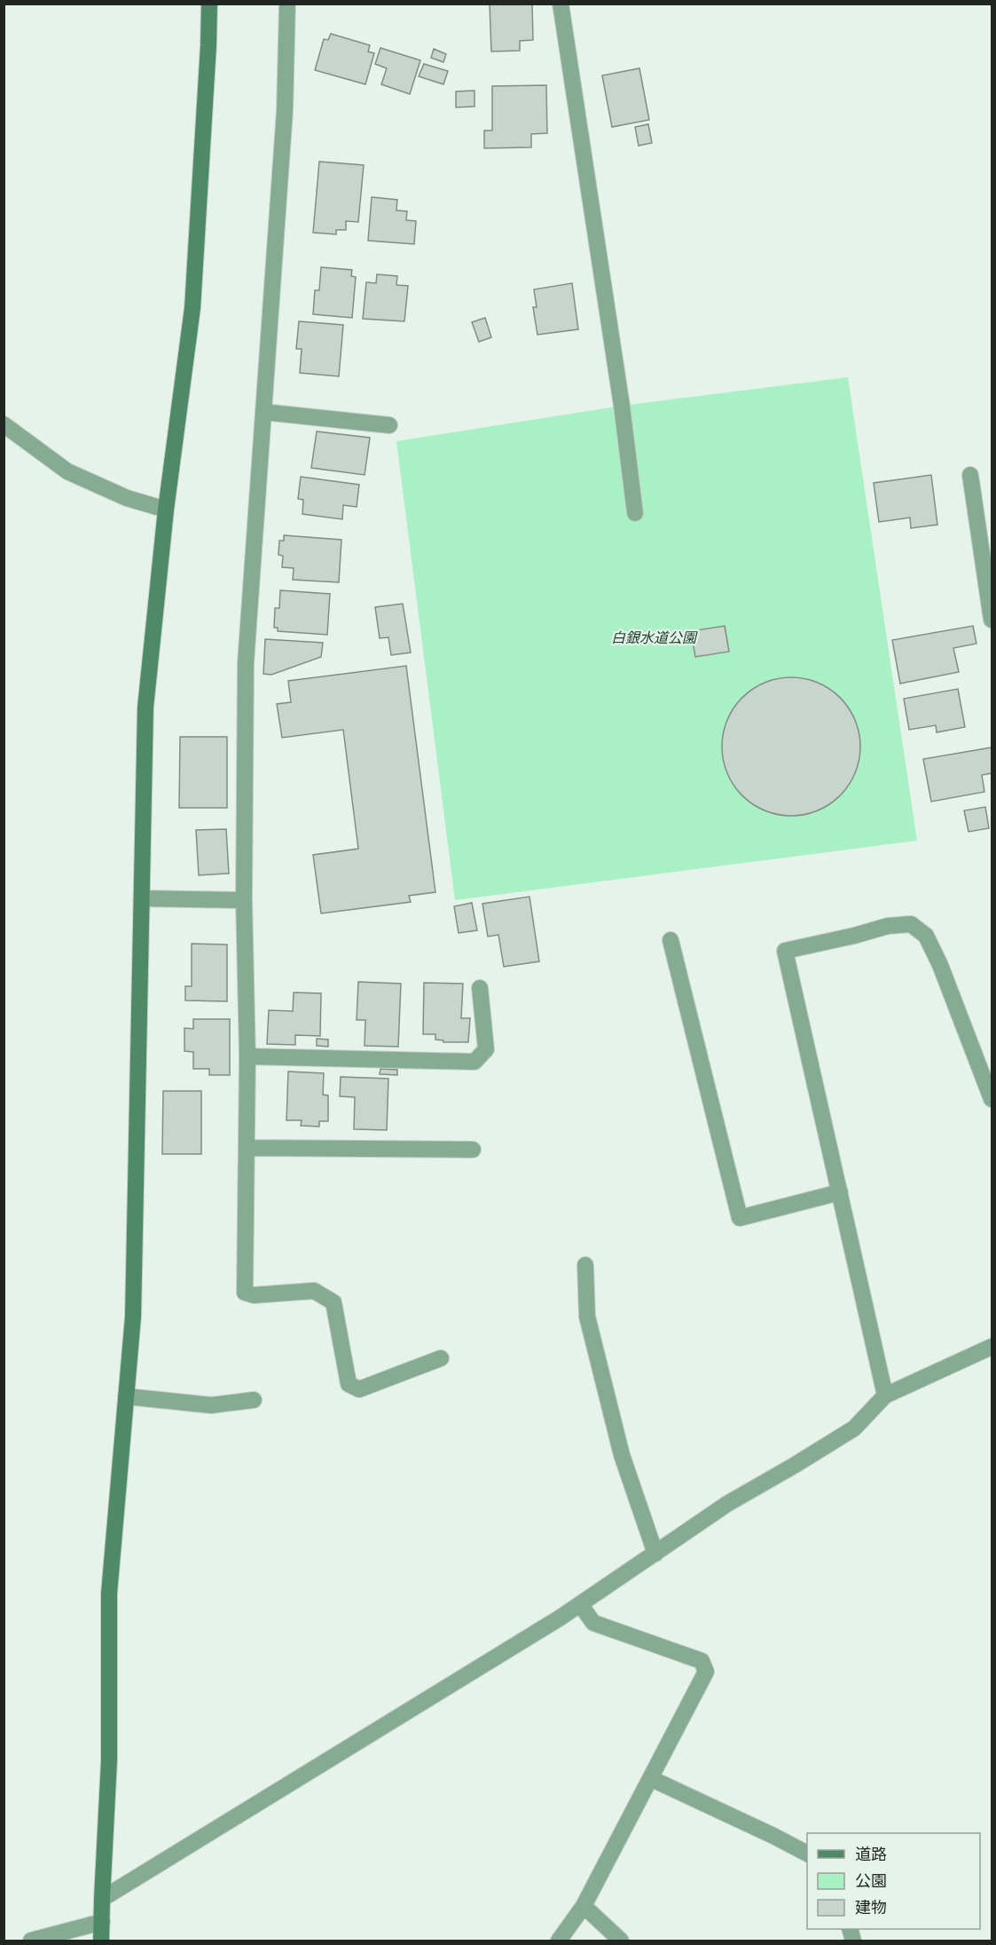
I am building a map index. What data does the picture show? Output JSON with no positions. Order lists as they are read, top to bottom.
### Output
{
  "parks": ["白銀水道公園"],
  "legend": ["道路", "公園", "建物"]
}
